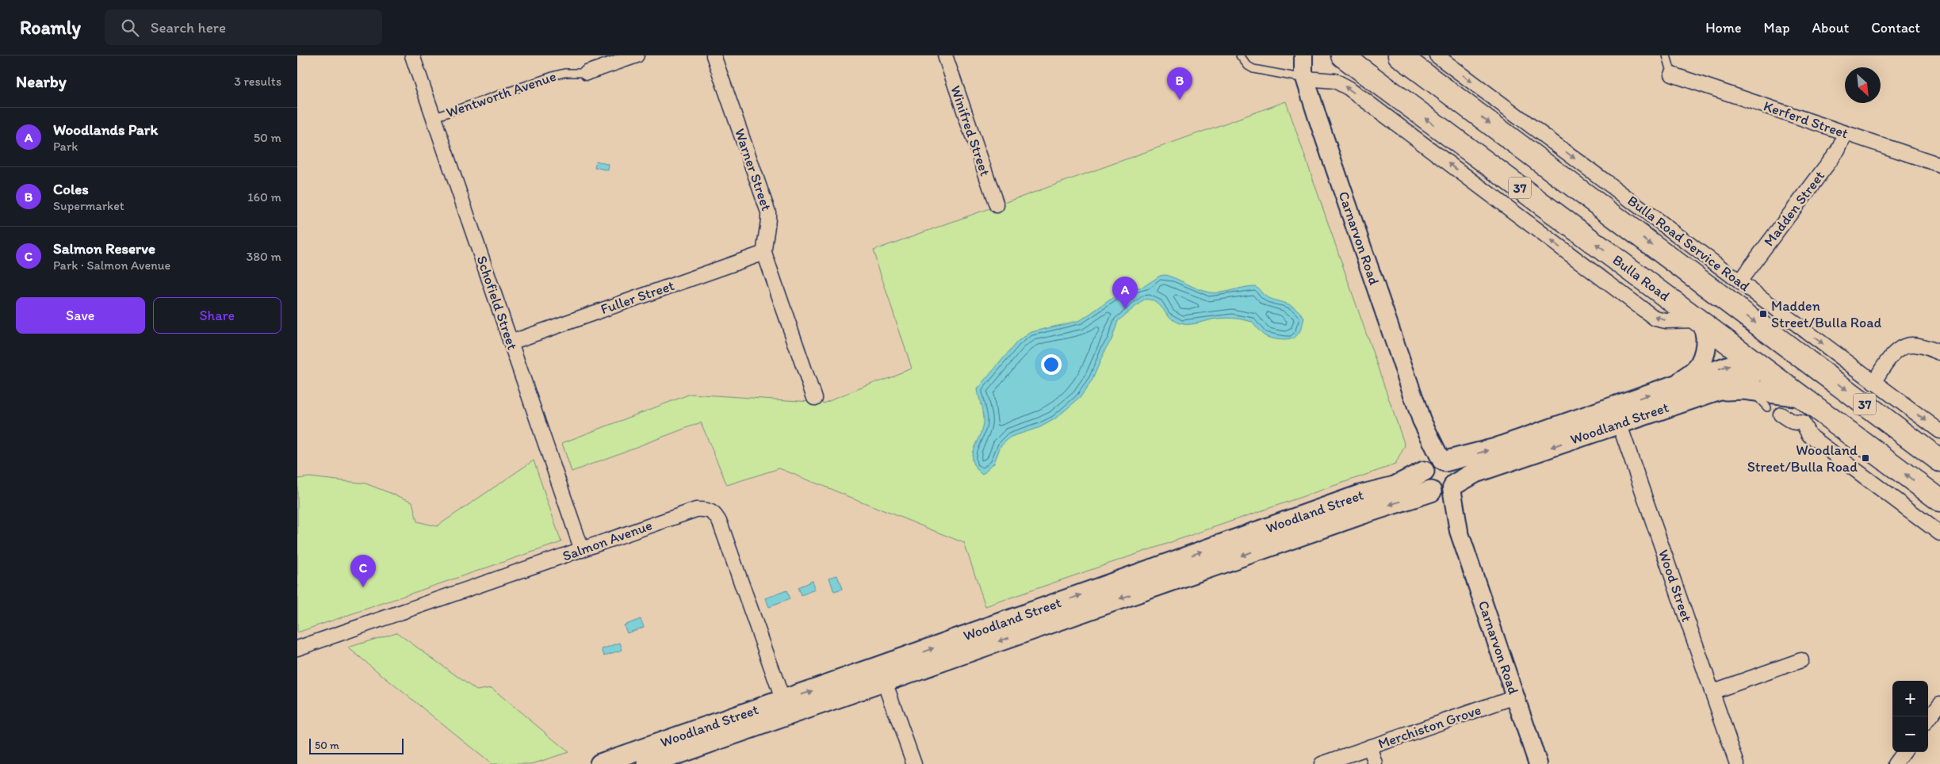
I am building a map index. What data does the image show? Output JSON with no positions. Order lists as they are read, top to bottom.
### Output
{
  "streets": {
    "main road": ["37", "Bulla Road", "Woodland Street"],
    "street": [
      "Wentworth Avenue",
      "Kerferd Street",
      "Winifred Street",
      "Warner Street",
      "Madden Street",
      "Carnarvon Road",
      "Bulla Road Service Road",
      "Fuller Street",
      "Schofield Street",
      "Salmon Avenue",
      "Wood Street",
      "Merchiston Grove"
    ]
  },
  "crossings": [
    ["Wentworth Avenue", "Schofield Street"],
    ["Kerferd Street", "Madden Street"],
    ["Warner Street", "Fuller Street"],
    ["Madden Street", "Bulla Road Service Road"],
    ["Carnarvon Road", "Woodland Street"],
    ["Carnarvon Road", "Merchiston Grove"],
    ["Bulla Road", "Woodland Street"],
    ["Fuller Street", "Schofield Street"],
    ["Schofield Street", "Salmon Avenue"],
    ["Woodland Street", "Salmon Avenue"],
    ["Woodland Street", "Wood Street"]
  ],
  "places": {
    "transit": ["Madden Street/Bulla Road", "Woodland Street/Bulla Road"]
  },
  "scale_bar": "50 m",
  "north": "bottom right",
  "page": {
    "header": "Roamly",
    "search": "Search here",
    "nav": [
      "Home",
      "Map",
      "About",
      "Contact"
    ],
    "heading": ["Nearby", "3 results"],
    "pins": ["B", "A", "C"],
    "list": [
      {
        "mark": "A",
        "name": "Woodlands Park",
        "note": "Park",
        "value": "50 m"
      },
      {
        "mark": "B",
        "name": "Coles",
        "note": "Supermarket",
        "value": "160 m"
      },
      {
        "mark": "C",
        "name": "Salmon Reserve",
        "note": "Park · Salmon Avenue",
        "value": "380 m"
      }
    ],
    "buttons": ["Save", "Share"],
    "map_buttons": ["+", "−"],
    "scale": "50 m"
  }
}
